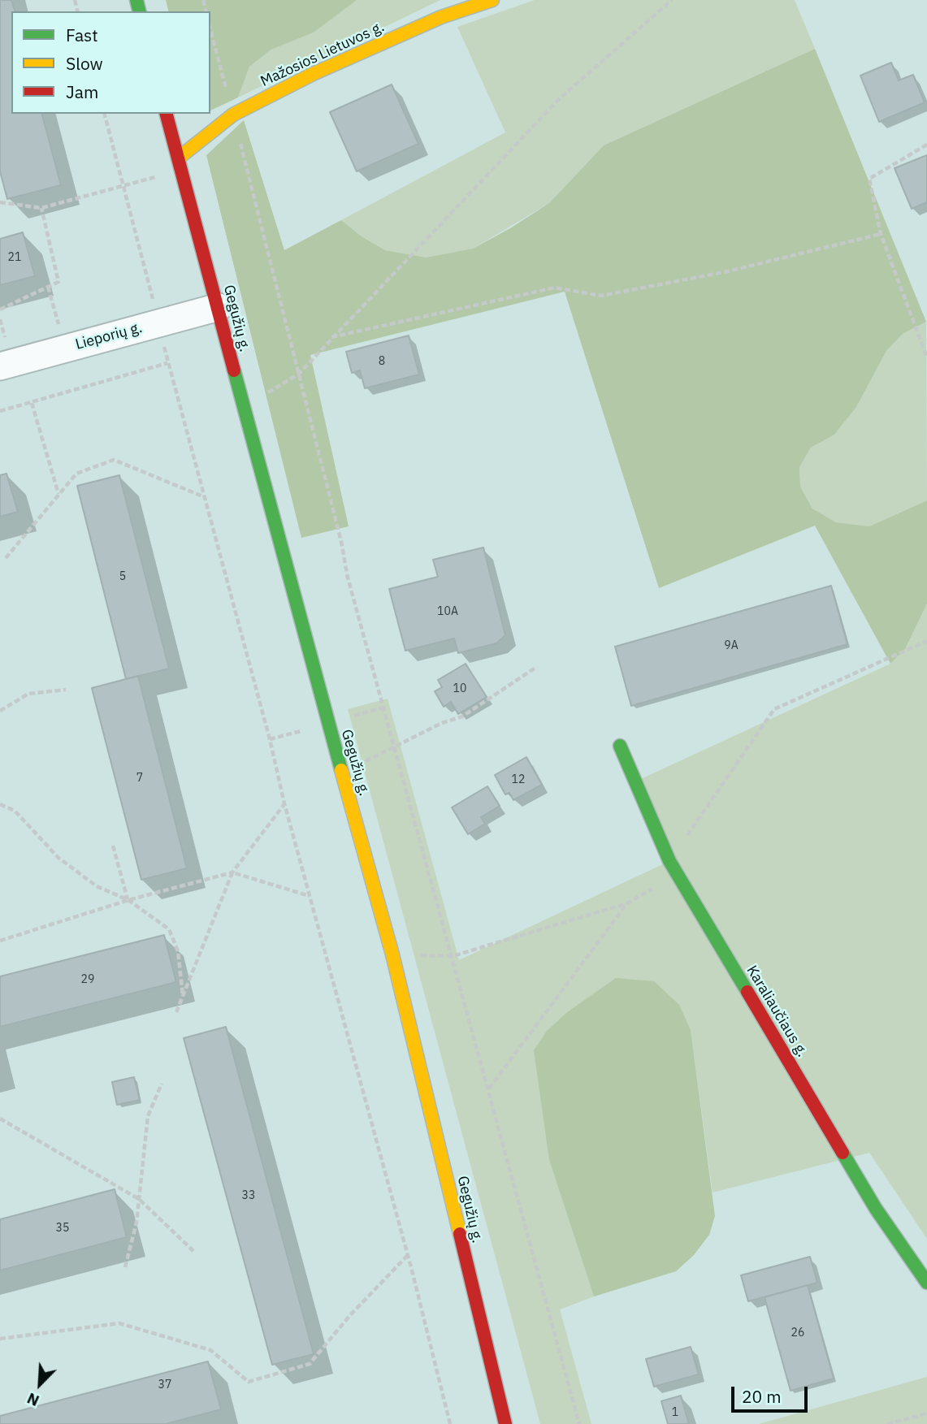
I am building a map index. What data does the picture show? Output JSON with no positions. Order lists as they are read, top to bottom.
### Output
{
  "streets": {
    "main road": ["Mažosios Lietuvos g.", "Gegužių g.", "Karaliaučiaus g."],
    "street": ["Lieporių g."]
  },
  "crossings": [
    ["Mažosios Lietuvos g.", "Gegužių g."],
    ["Gegužių g.", "Lieporių g."]
  ],
  "house_numbers": [
    "21",
    "8",
    "5",
    "10A",
    "9A",
    "10",
    "7",
    "12",
    "29",
    "33",
    "35",
    "26",
    "37",
    "1"
  ],
  "legend": ["Fast", "Slow", "Jam"],
  "scale_bar": "20 m",
  "north": "bottom left"
}
